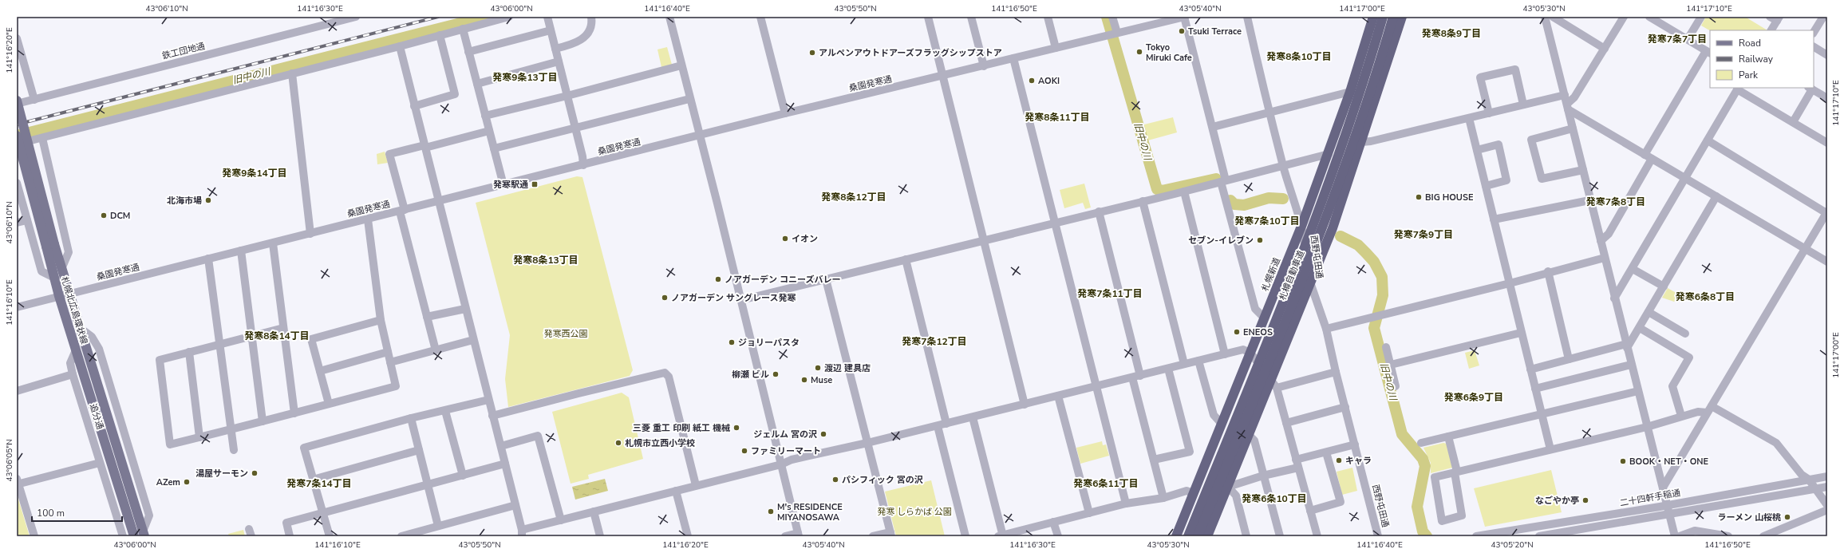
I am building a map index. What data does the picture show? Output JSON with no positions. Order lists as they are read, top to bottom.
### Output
{
  "streets": {
    "highway": ["札幌新道", "札樽自動車道"],
    "main road": ["札幌北広島環状線", "追分通"],
    "street": [
      "鉄工団地通",
      "桑園発寒通",
      "西野屯田通",
      "二十四軒手稲通"
    ]
  },
  "crossings": [
    ["桑園発寒通", "札幌北広島環状線"],
    ["桑園発寒通", "追分通"],
    ["西野屯田通", "札幌新道"],
    ["札幌北広島環状線", "追分通"]
  ],
  "districts": [
    "発寒8条9丁目",
    "発寒7条7丁目",
    "発寒8条10丁目",
    "発寒9条13丁目",
    "発寒8条11丁目",
    "発寒9条14丁目",
    "発寒8条12丁目",
    "発寒7条8丁目",
    "発寒7条10丁目",
    "発寒7条9丁目",
    "発寒8条13丁目",
    "発寒7条11丁目",
    "発寒6条8丁目",
    "発寒8条14丁目",
    "発寒7条12丁目",
    "発寒6条9丁目",
    "発寒7条14丁目",
    "発寒6条11丁目",
    "発寒6条10丁目"
  ],
  "water": ["旧中の川"],
  "parks": ["発寒西公園", "発寒 しらかば 公園"],
  "places": {
    "other": [
      "Tsuki Terrace",
      "Tokyo Miruki Cafe",
      "アルペンアウトドアーズフラッグシップストア",
      "AOKI",
      "BIG HOUSE",
      "北海市場",
      "DCM",
      "イオン",
      "セブン-イレブン",
      "ノアガーデン コニーズバレー",
      "ノアガーデン サングレース発寒",
      "ENEOS",
      "ジョリーパスタ",
      "渡辺 建具店",
      "柳瀬 ビル",
      "Muse",
      "三菱 重工 印刷 紙工 機械",
      "ジェルム 宮の沢",
      "札幌市立西小学校",
      "ファミリーマート",
      "キャラ",
      "BOOK・NET・ONE",
      "湯屋サーモン",
      "パシフィック 宮の沢",
      "AZem",
      "なごやか亭",
      "M's RESIDENCE MIYANOSAWA",
      "ラーメン 山桜桃"
    ],
    "transit": ["発寒駅通"]
  },
  "legend": ["Road", "Railway", "Park"],
  "scale_bar": "100 m",
  "coordinates": [
    "43°06'10\"N",
    "141°16'30\"E",
    "43°06'00\"N",
    "141°16'40\"E",
    "43°05'50\"N",
    "141°16'50\"E",
    "43°05'40\"N",
    "141°17'00\"E",
    "43°05'30\"N",
    "141°17'10\"E",
    "141°16'20\"E",
    "141°16'10\"E",
    "43°06'05\"N",
    "43°05'20\"N"
  ]
}
